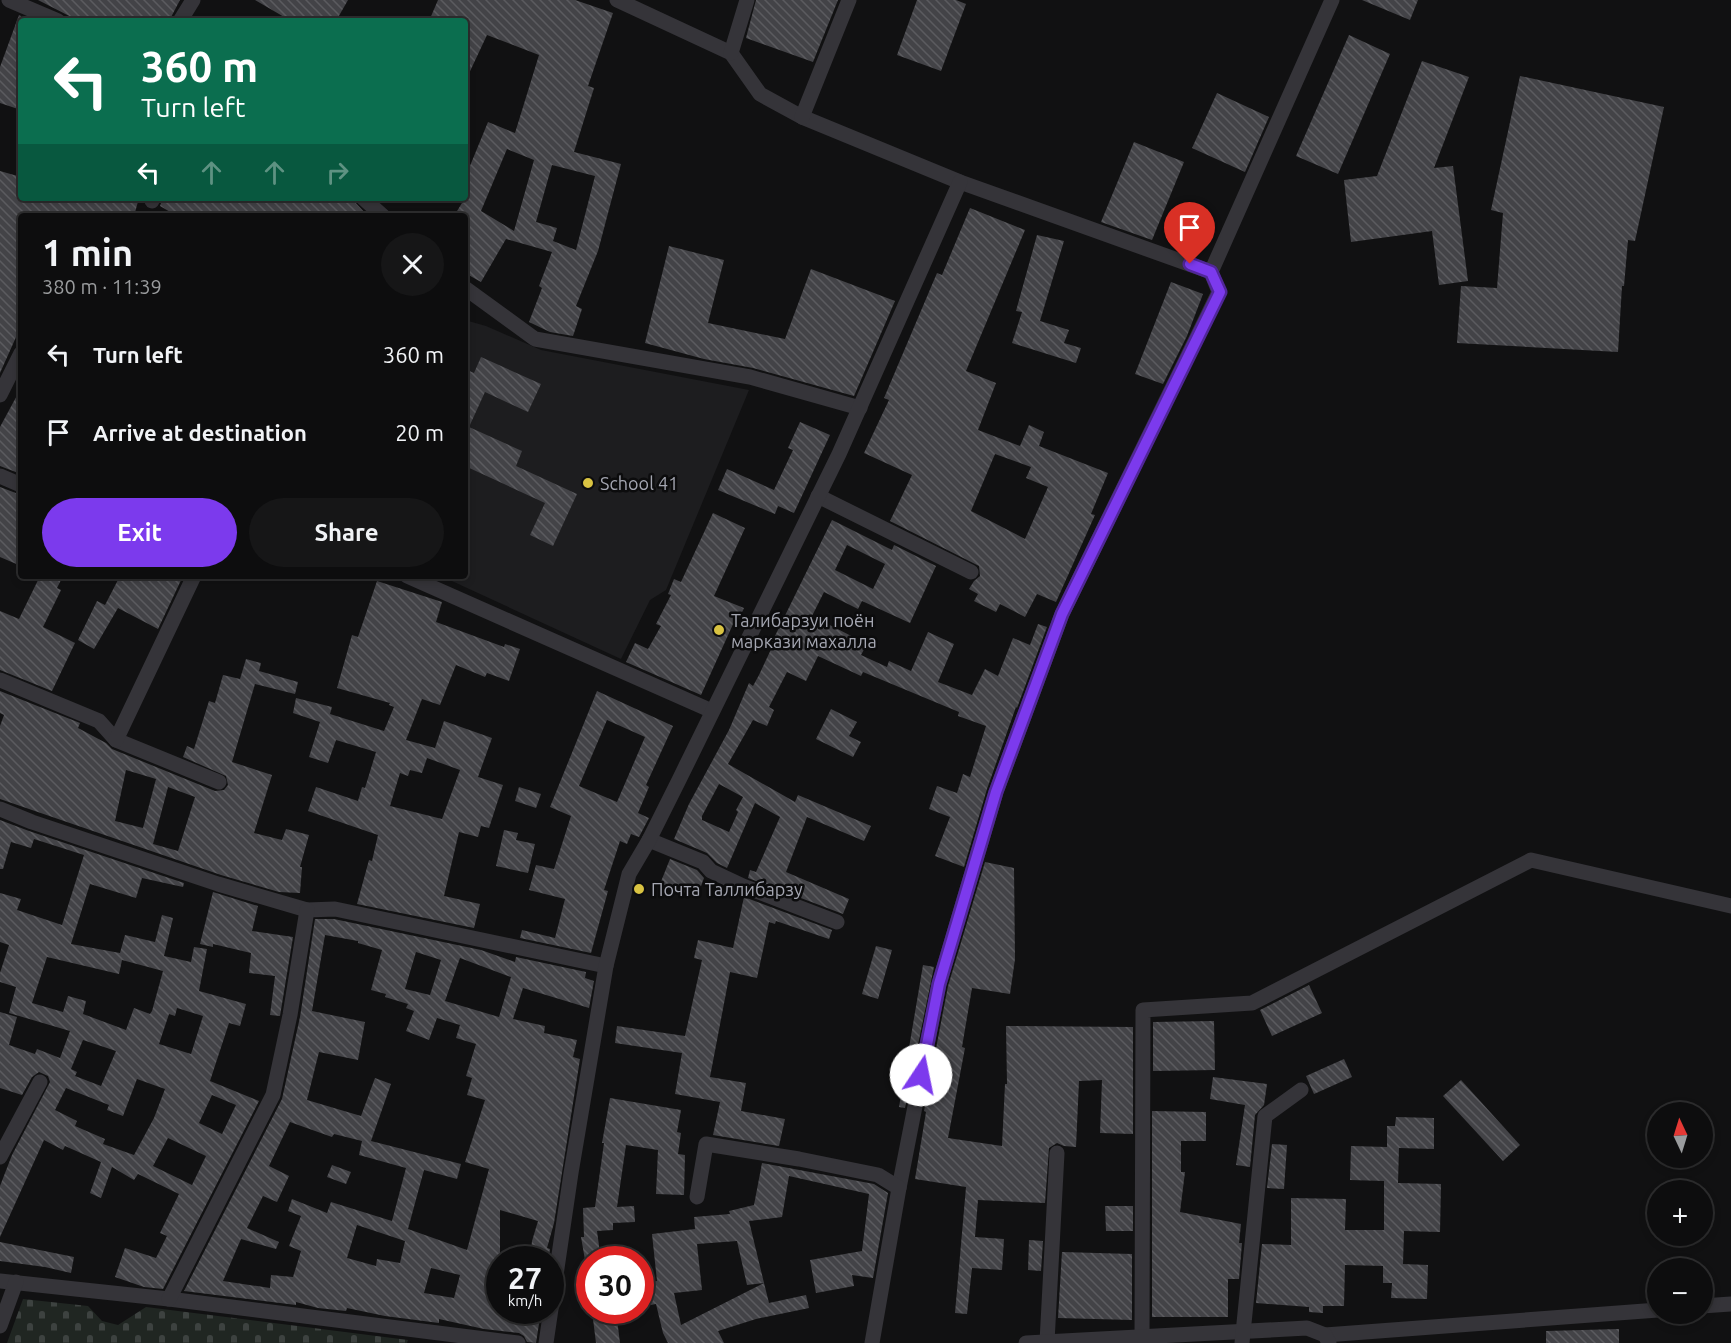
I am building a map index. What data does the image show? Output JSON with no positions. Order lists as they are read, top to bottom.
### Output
{
  "places": ["School 41", "Талибарзуи поён маркази махалла", "Почта Таллибарзу"],
  "north": "top",
  "page": {
    "turn": ["360 m", "Turn left"],
    "heading": ["1 min", "380 m · 11:39"],
    "list": [
      {
        "name": "Turn left",
        "value": "360 m"
      },
      {
        "name": "Arrive at destination",
        "value": "20 m"
      }
    ],
    "buttons": ["Exit", "Share"],
    "map_buttons": ["+", "−"],
    "speed": "27 km/h",
    "limit": "30"
  }
}
